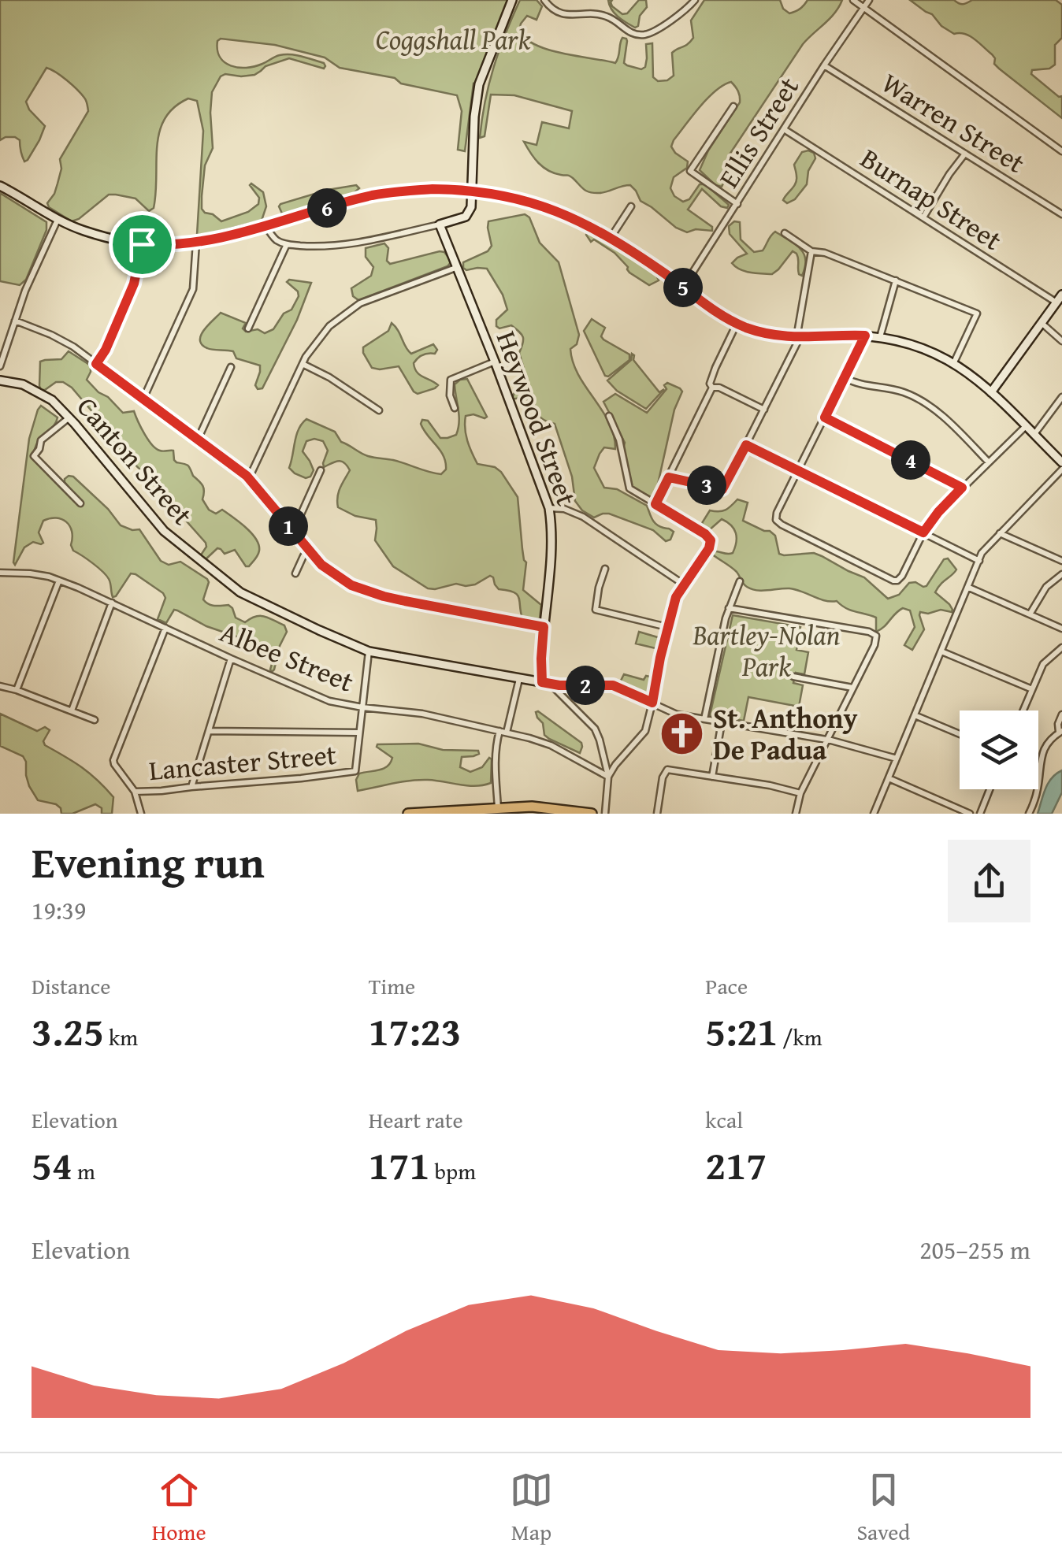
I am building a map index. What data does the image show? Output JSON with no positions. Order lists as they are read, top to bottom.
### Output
{
  "streets": {
    "main road": ["Heywood Street", "Canton Street"],
    "street": [
      "Warren Street",
      "Ellis Street",
      "Burnap Street",
      "Albee Street",
      "Lancaster Street"
    ]
  },
  "crossings": [
    ["Warren Street", "Ellis Street"],
    ["Ellis Street", "Burnap Street"],
    ["Heywood Street", "Canton Street"]
  ],
  "parks": ["Coggshall Park", "Bartley-Nolan Park"],
  "places": {
    "church": ["St. Anthony De Padua"]
  },
  "page": {
    "pins": [
      "6",
      "5",
      "4",
      "3",
      "1",
      "2"
    ],
    "heading": ["Evening run", "19:39"],
    "stats": [
      ["Distance", "3.25 km"],
      ["Time", "17:23"],
      ["Pace", "5:21 /km"],
      ["Elevation", "54 m"],
      ["Heart rate", "171 bpm"],
      ["kcal", "217"]
    ],
    "chart": ["Elevation", "205–255 m"],
    "tabs": ["Home", "Map", "Saved"]
  }
}
